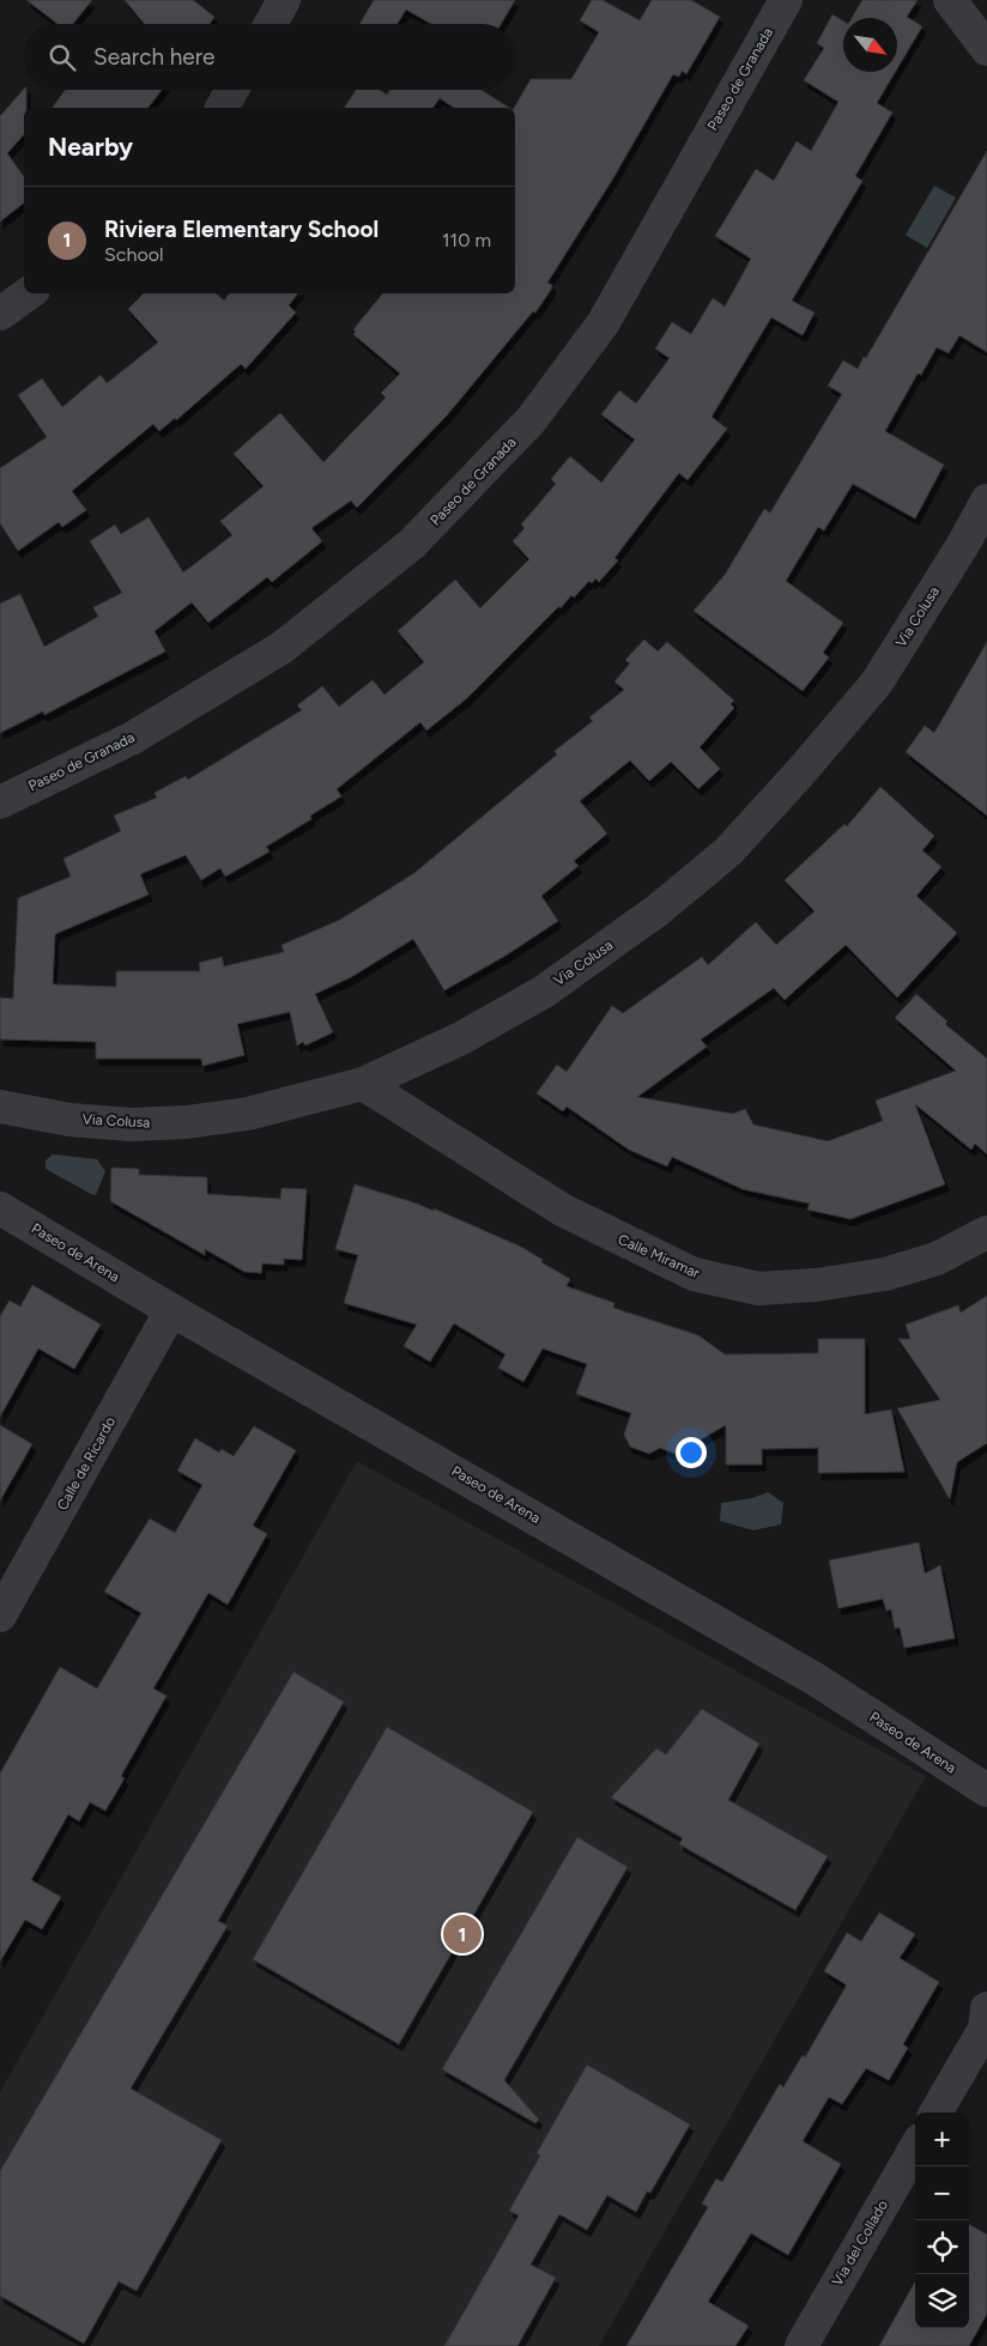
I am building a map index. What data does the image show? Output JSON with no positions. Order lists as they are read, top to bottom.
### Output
{
  "streets": {
    "street": [
      "Paseo de Granada",
      "Via Colusa",
      "Paseo de Arena",
      "Calle Miramar",
      "Calle de Ricardo",
      "Via del Collado"
    ]
  },
  "crossings": [
    ["Via Colusa", "Calle Miramar"],
    ["Paseo de Arena", "Calle de Ricardo"]
  ],
  "north": "bottom right",
  "page": {
    "search": "Search here",
    "heading": "Nearby",
    "list": [
      {
        "mark": "1",
        "name": "Riviera Elementary School",
        "note": "School",
        "value": "110 m"
      }
    ],
    "pins": "1",
    "map_buttons": ["+", "−"]
  }
}
